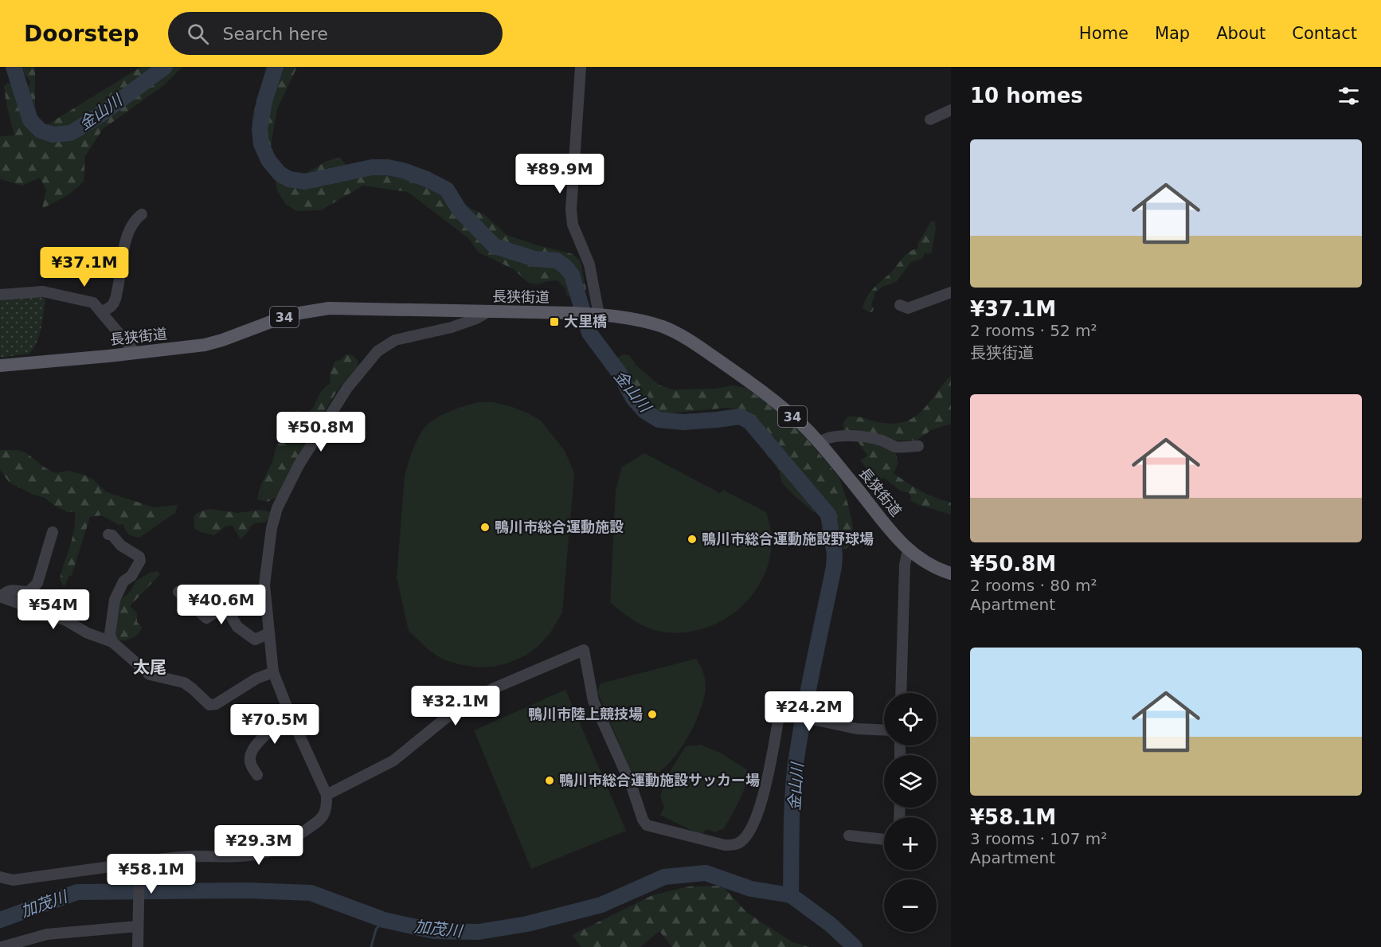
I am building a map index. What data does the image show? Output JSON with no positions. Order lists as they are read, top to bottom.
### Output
{
  "streets": {
    "main road": ["長狭街道", "34"]
  },
  "districts": ["太尾"],
  "water": ["金山川", "加茂川"],
  "places": {
    "transit": ["大里橋"],
    "other": [
      "鴨川市総合運動施設",
      "鴨川市総合運動施設野球場",
      "鴨川市陸上競技場",
      "鴨川市総合運動施設サッカー場"
    ]
  },
  "page": {
    "header": "Doorstep",
    "search": "Search here",
    "nav": [
      "Home",
      "Map",
      "About",
      "Contact"
    ],
    "heading": "10 homes",
    "list": [
      {
        "name": "¥37.1M",
        "note": "2 rooms · 52 m² · 長狭街道"
      },
      {
        "name": "¥50.8M",
        "note": "2 rooms · 80 m² · Apartment"
      },
      {
        "name": "¥58.1M",
        "note": "3 rooms · 107 m² · Apartment"
      }
    ],
    "price": [
      "¥89.9M",
      "¥37.1M",
      "¥50.8M",
      "¥40.6M",
      "¥54M",
      "¥32.1M",
      "¥24.2M",
      "¥70.5M",
      "¥29.3M",
      "¥58.1M"
    ],
    "map_buttons": ["+", "−"]
  }
}
